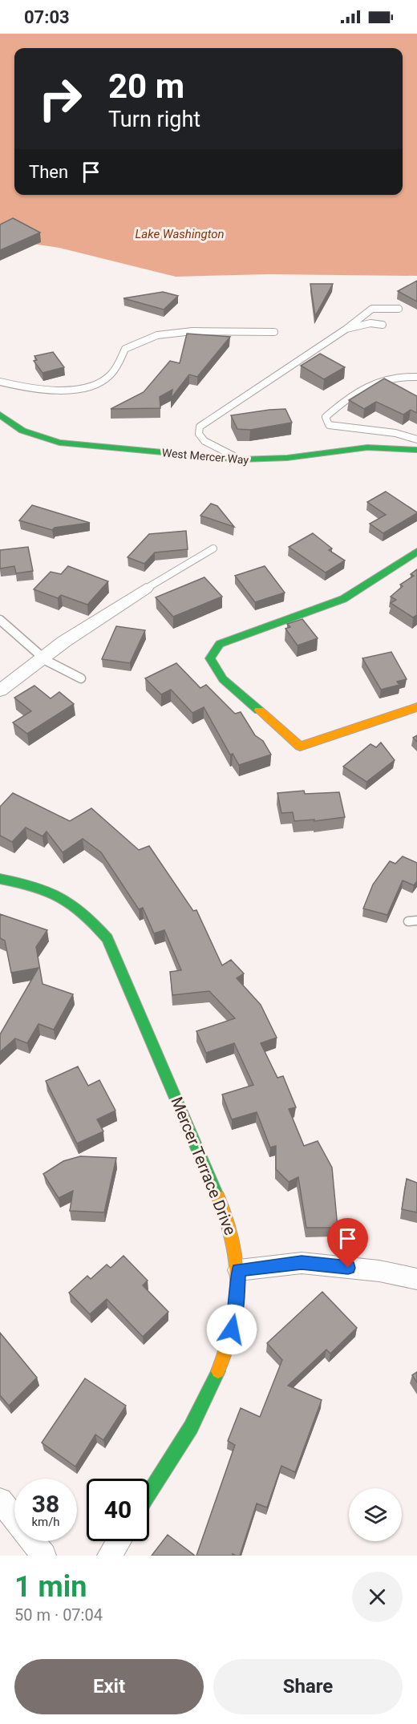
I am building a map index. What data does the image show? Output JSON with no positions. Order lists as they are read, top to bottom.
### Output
{
  "streets": {
    "street": ["West Mercer Way", "Mercer Terrace Drive"]
  },
  "water": ["Lake Washington"],
  "page": {
    "status": "07:03",
    "turn": ["20 m", "Turn right"],
    "then": "Then",
    "speed": "38 km/h",
    "limit": "40",
    "heading": ["1 min", "50 m · 07:04"],
    "buttons": ["Exit", "Share"]
  }
}
